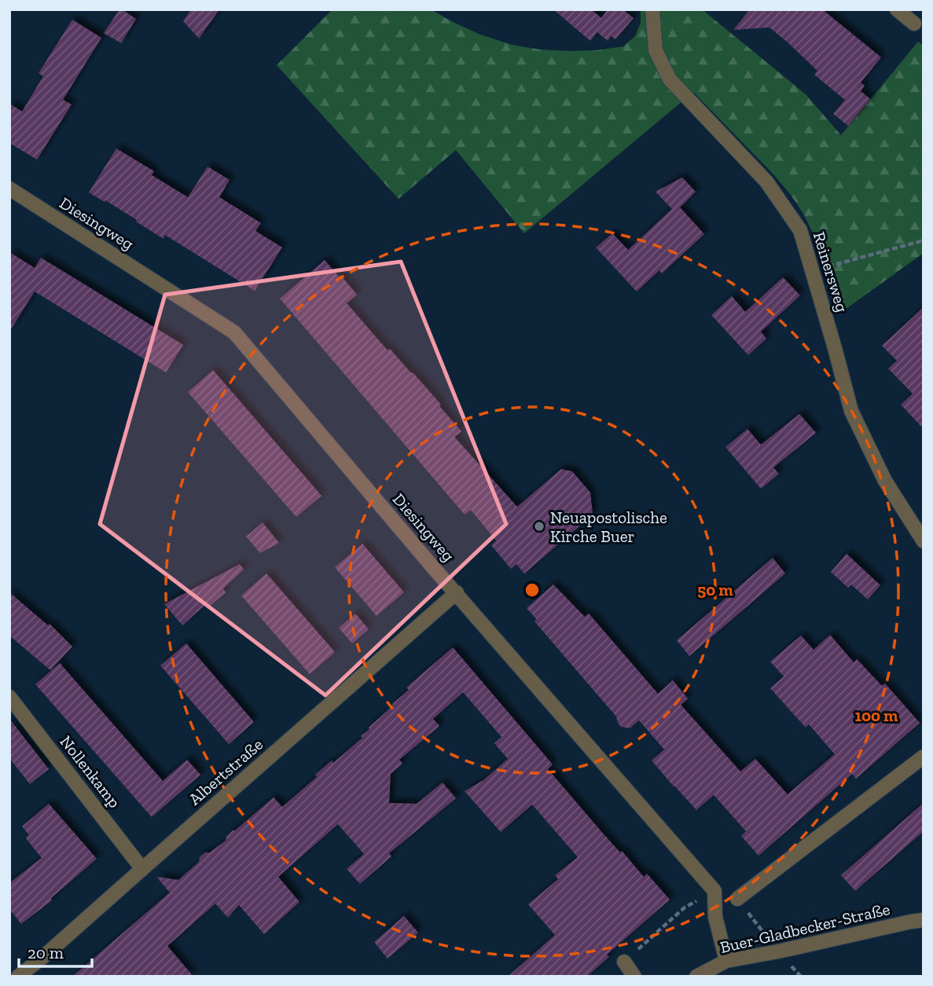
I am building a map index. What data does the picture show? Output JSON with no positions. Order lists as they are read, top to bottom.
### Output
{
  "streets": {
    "street": [
      "Diesingweg",
      "Reinersweg",
      "Nollenkamp",
      "Albertstraße",
      "Buer-Gladbecker-Straße"
    ]
  },
  "crossings": [
    ["Diesingweg", "Albertstraße"],
    ["Nollenkamp", "Albertstraße"]
  ],
  "places": ["Neuapostolische Kirche Buer"],
  "scale_bar": "20 m",
  "rings": ["50 m", "100 m"]
}
